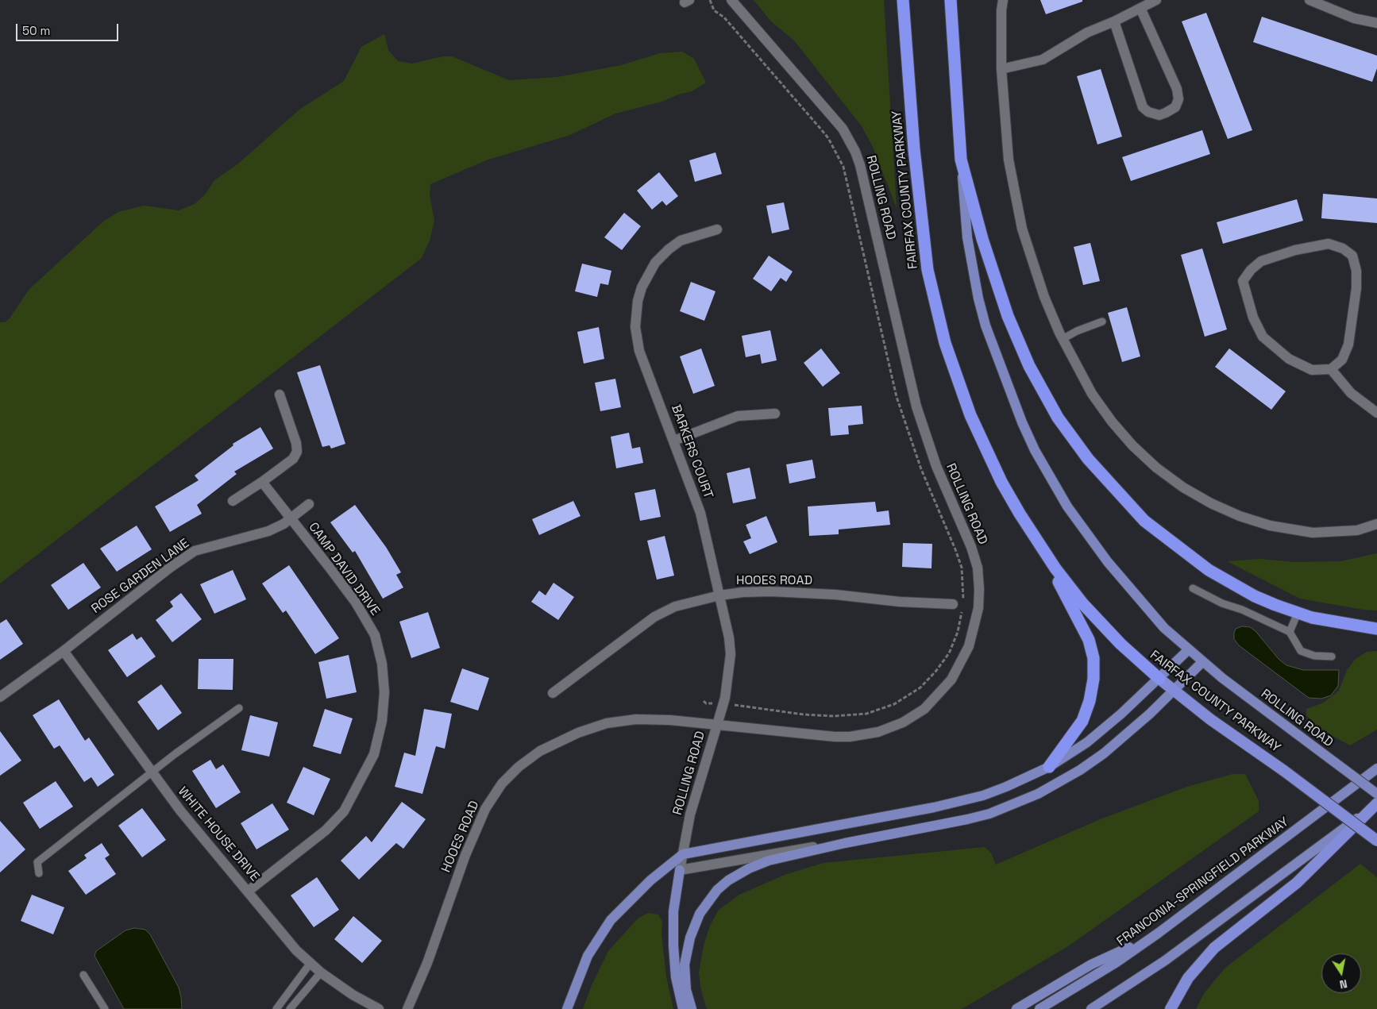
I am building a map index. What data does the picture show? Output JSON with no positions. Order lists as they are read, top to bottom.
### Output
{
  "streets": {
    "highway": ["FAIRFAX COUNTY PARKWAY"],
    "main road": ["ROLLING ROAD", "FRANCONIA-SPRINGFIELD PARKWAY"],
    "street": [
      "BARKERS COURT",
      "CAMP DAVID DRIVE",
      "ROSE GARDEN LANE",
      "HOOES ROAD",
      "WHITE HOUSE DRIVE"
    ]
  },
  "crossings": [
    ["ROLLING ROAD", "BARKERS COURT"],
    ["ROLLING ROAD", "HOOES ROAD"],
    ["BARKERS COURT", "HOOES ROAD"],
    ["CAMP DAVID DRIVE", "ROSE GARDEN LANE"],
    ["CAMP DAVID DRIVE", "WHITE HOUSE DRIVE"],
    ["ROSE GARDEN LANE", "WHITE HOUSE DRIVE"]
  ],
  "scale_bar": "50 m",
  "north": "bottom"
}
